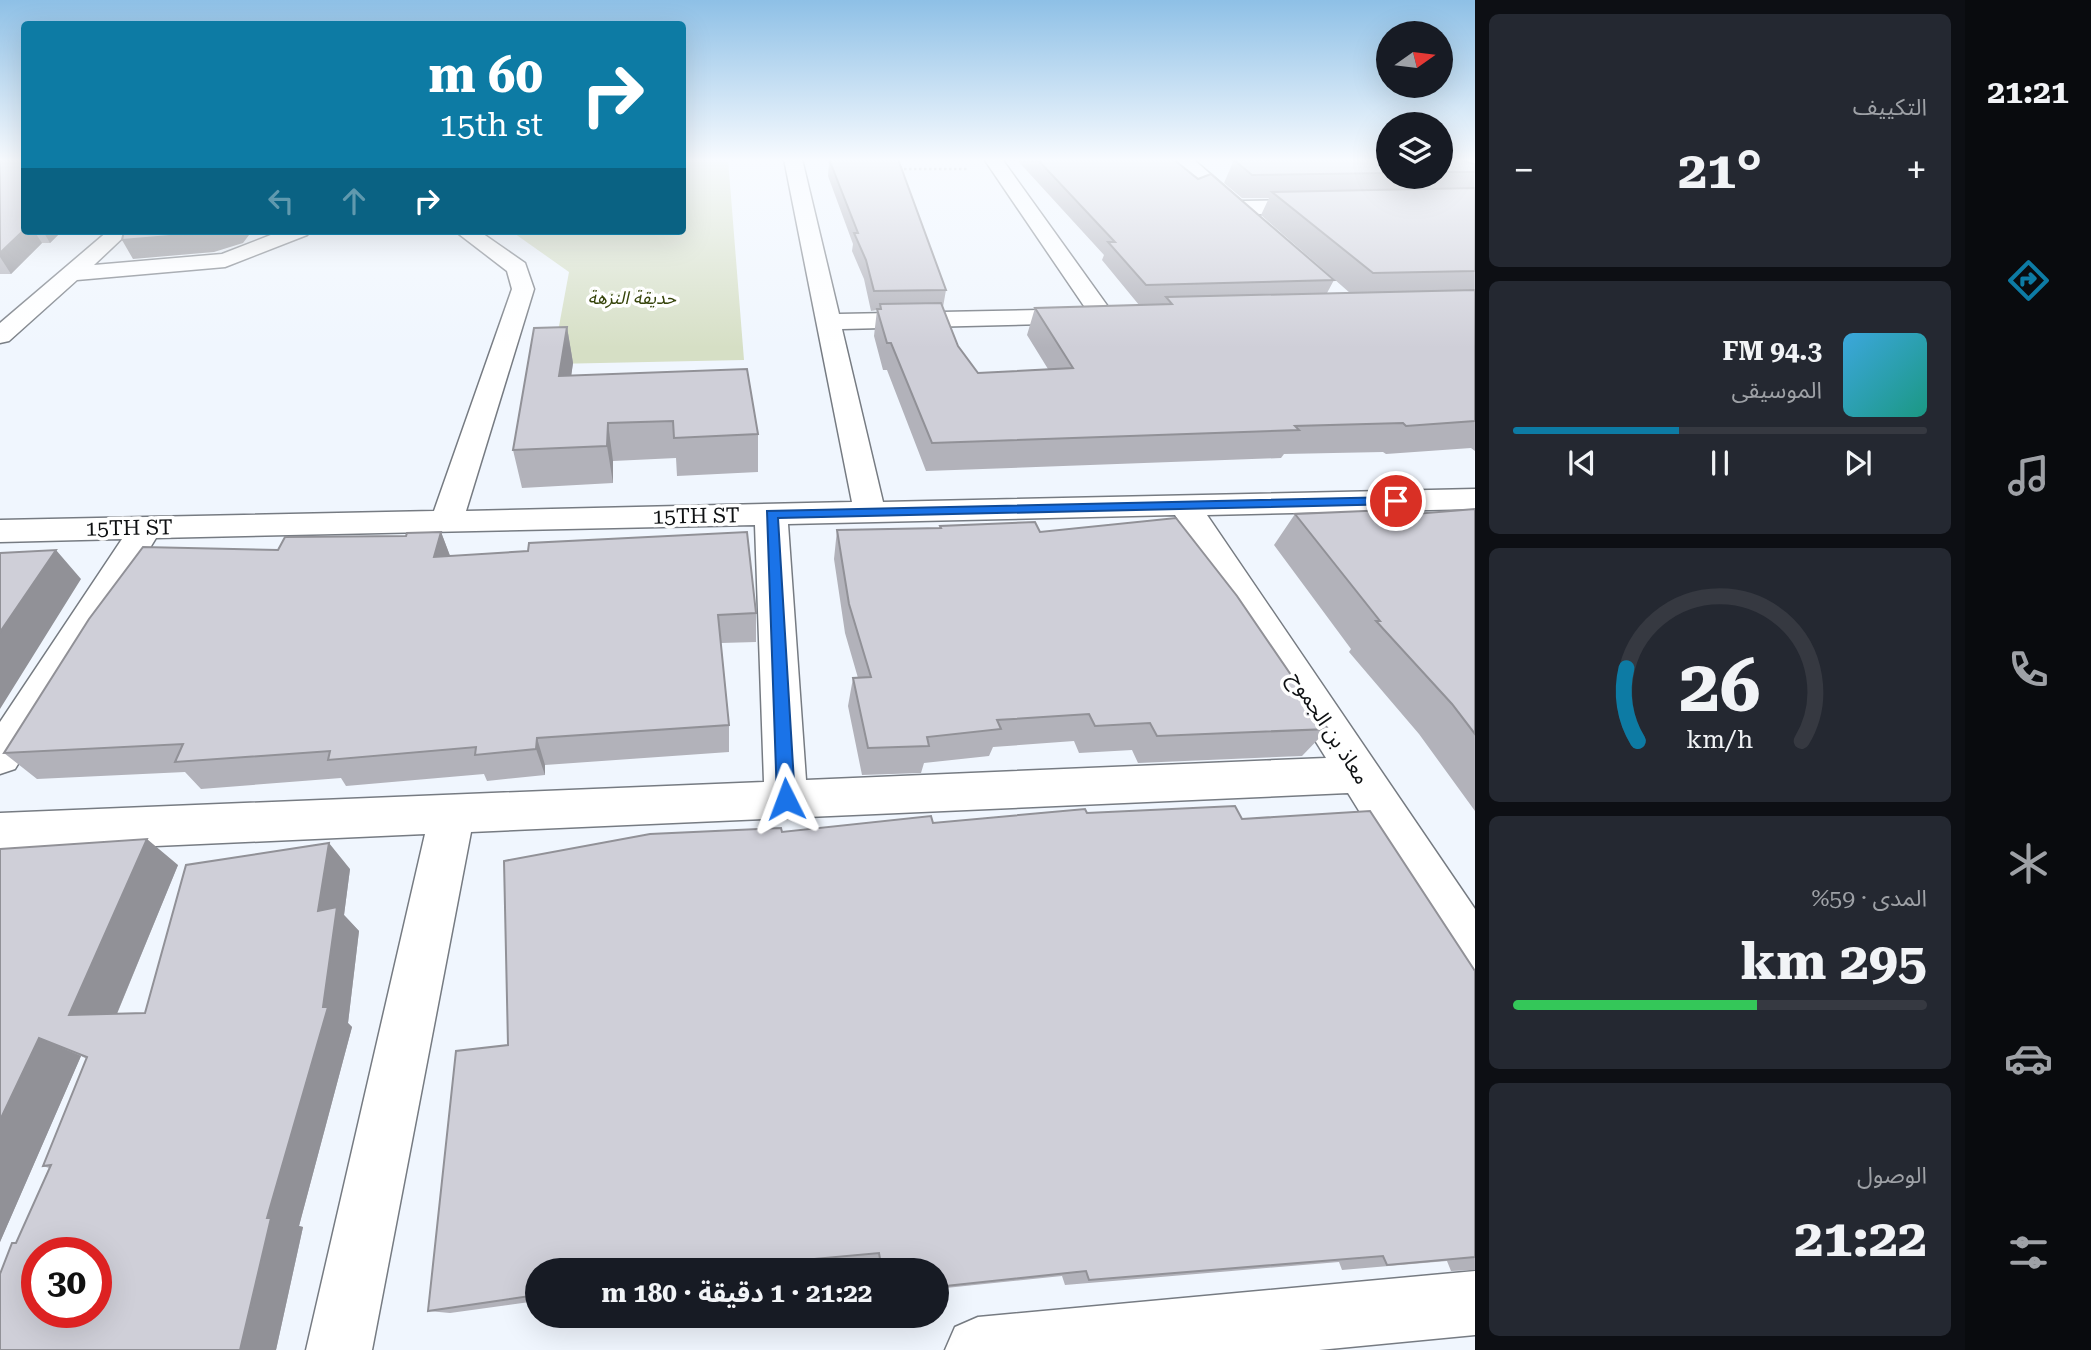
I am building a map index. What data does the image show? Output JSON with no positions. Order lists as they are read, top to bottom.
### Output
{
  "streets": {
    "street": ["15TH ST", "معاذ بن الجموح"]
  },
  "crossings": [
    ["15TH ST", "معاذ بن الجموح"]
  ],
  "parks": ["حديقة النزهة"],
  "north": "right",
  "page": {
    "tabs": "21:21",
    "tile": [
      "التكييف",
      ["المدى · 59%", "295 km"],
      ["الوصول", "21:22"]
    ],
    "turn": ["60 m", "15th st"],
    "heat": ["−", "21°", "+"],
    "song": ["94.3 FM", "الموسيقى"],
    "limit": "30",
    "trip": "21:22 · 1 دقيقة · 180 m",
    "gauge": ["26", "km/h"]
  }
}
